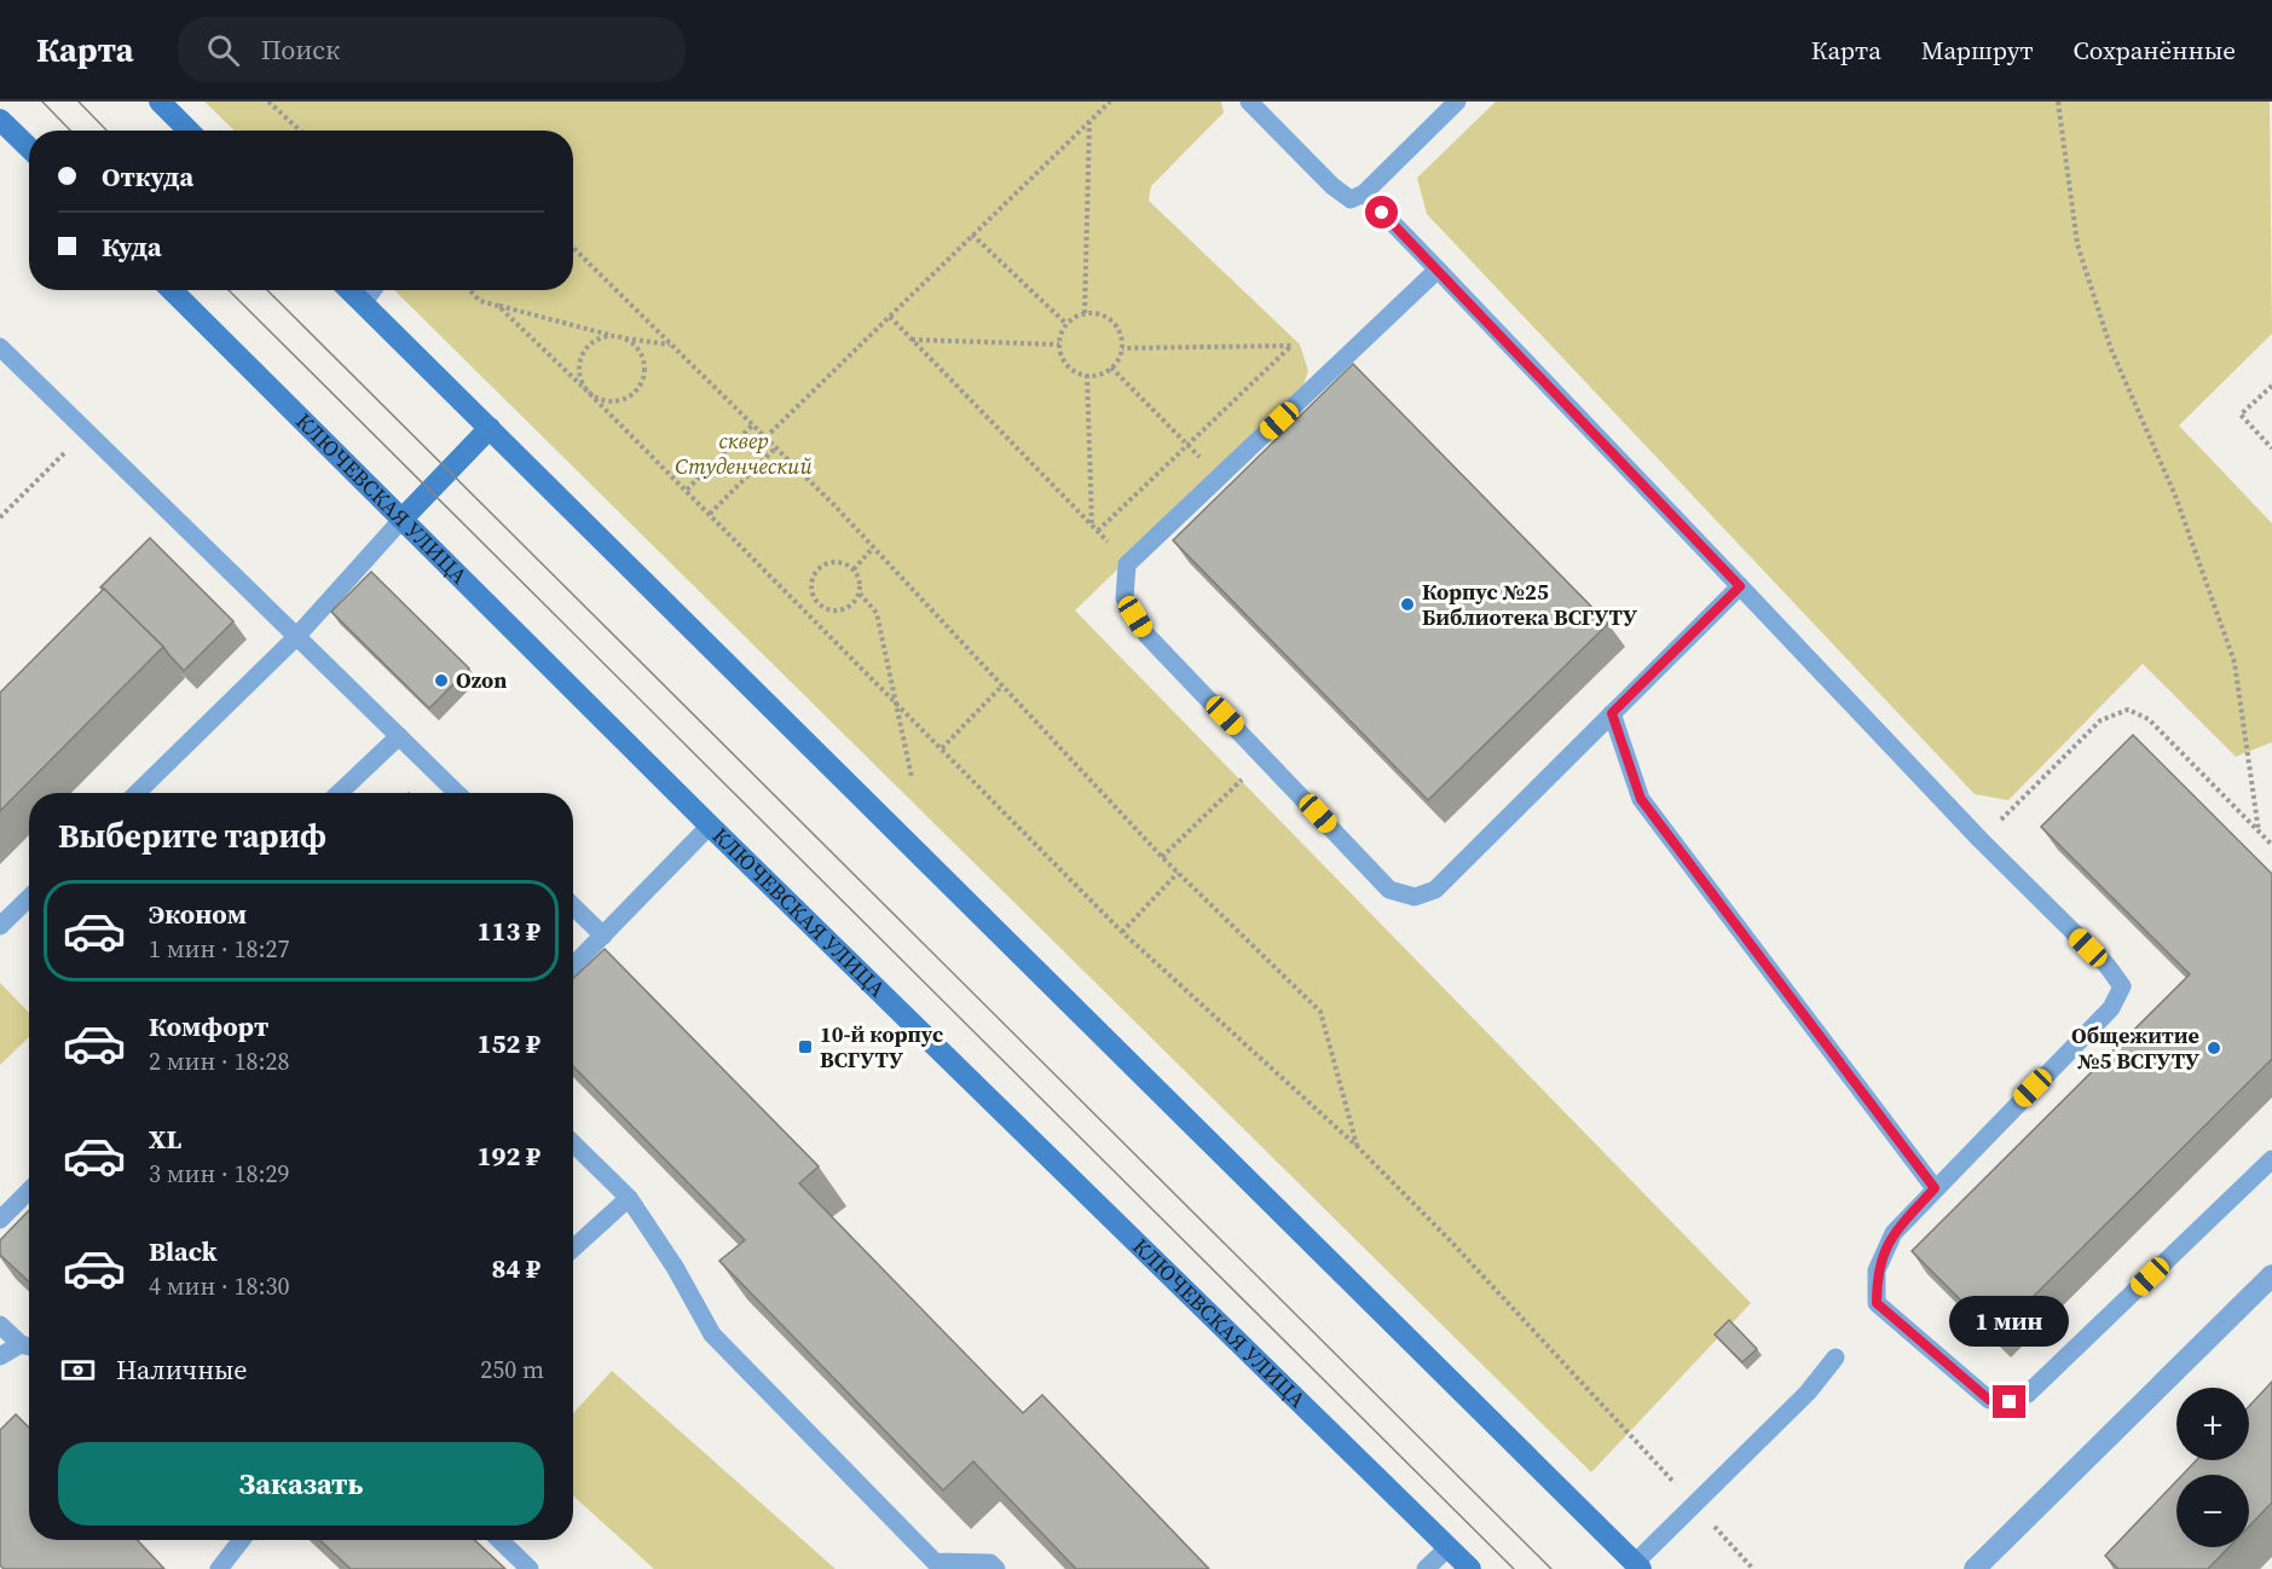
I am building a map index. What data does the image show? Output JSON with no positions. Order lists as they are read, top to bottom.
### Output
{
  "streets": {
    "main road": ["КЛЮЧЕВСКАЯ УЛИЦА"]
  },
  "parks": ["сквер Студенческий"],
  "places": {
    "other": ["Корпус №25 Библиотека ВСГУТУ", "Ozon", "Общежитие №5 ВСГУТУ"],
    "transit": ["10-й корпус ВСГУТУ"]
  },
  "page": {
    "header": "Карта",
    "search": "Поиск",
    "nav": ["Карта", "Маршрут", "Сохранённые"],
    "banner": ["Откуда", "Куда"],
    "heading": "Выберите тариф",
    "list": [
      {
        "name": "Эконом",
        "note": "1 мин · 18:27",
        "value": "113 ₽"
      },
      {
        "name": "Комфорт",
        "note": "2 мин · 18:28",
        "value": "152 ₽"
      },
      {
        "name": "XL",
        "note": "3 мин · 18:29",
        "value": "192 ₽"
      },
      {
        "name": "Black",
        "note": "4 мин · 18:30",
        "value": "84 ₽"
      }
    ],
    "bubble": "1 мин",
    "pay": ["Наличные", "250 m"],
    "map_buttons": ["+", "−"],
    "buttons": "Заказать"
  }
}
